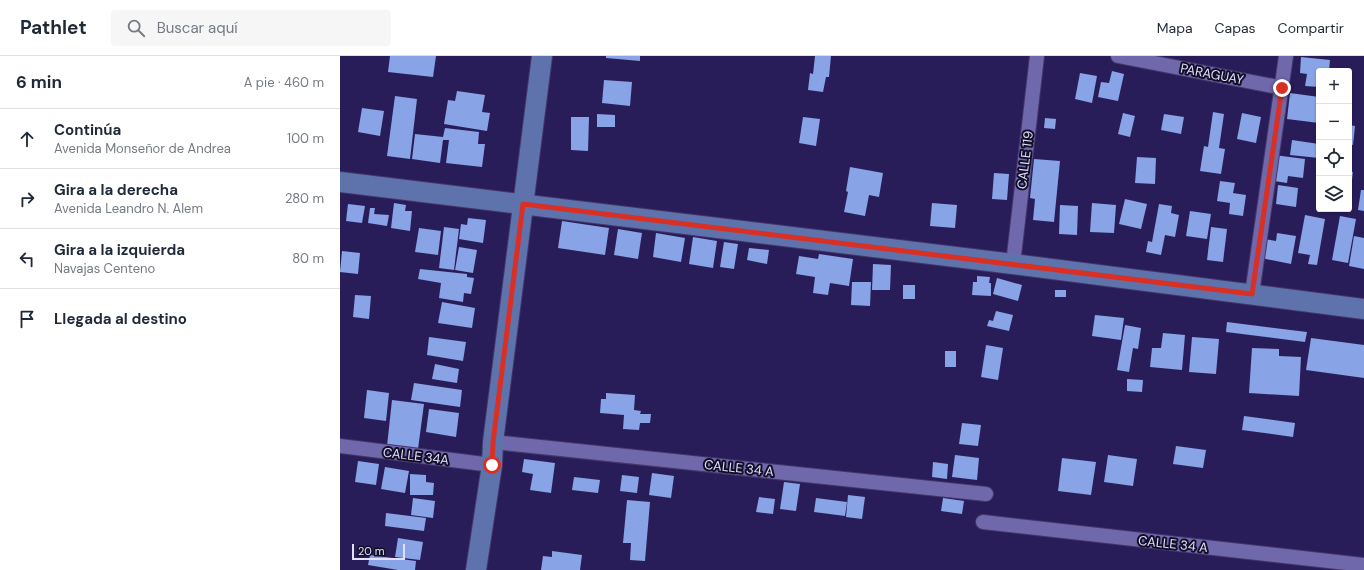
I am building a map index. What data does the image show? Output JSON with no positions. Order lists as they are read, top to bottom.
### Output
{
  "streets": {
    "street": [
      "PARAGUAY",
      "CALLE 119",
      "CALLE 34A",
      "CALLE 34 A"
    ]
  },
  "scale_bar": "20 m",
  "page": {
    "header": "Pathlet",
    "search": "Buscar aquí",
    "nav": ["Mapa", "Capas", "Compartir"],
    "heading": ["6 min", "A pie · 460 m"],
    "map_buttons": ["+", "−"],
    "list": [
      ["Continúa", "Avenida Monseñor de Andrea", "100 m"],
      ["Gira a la derecha", "Avenida Leandro N. Alem", "280 m"],
      ["Gira a la izquierda", "Navajas Centeno", "80 m"],
      "Llegada al destino"
    ],
    "scale": "20 m"
  }
}
